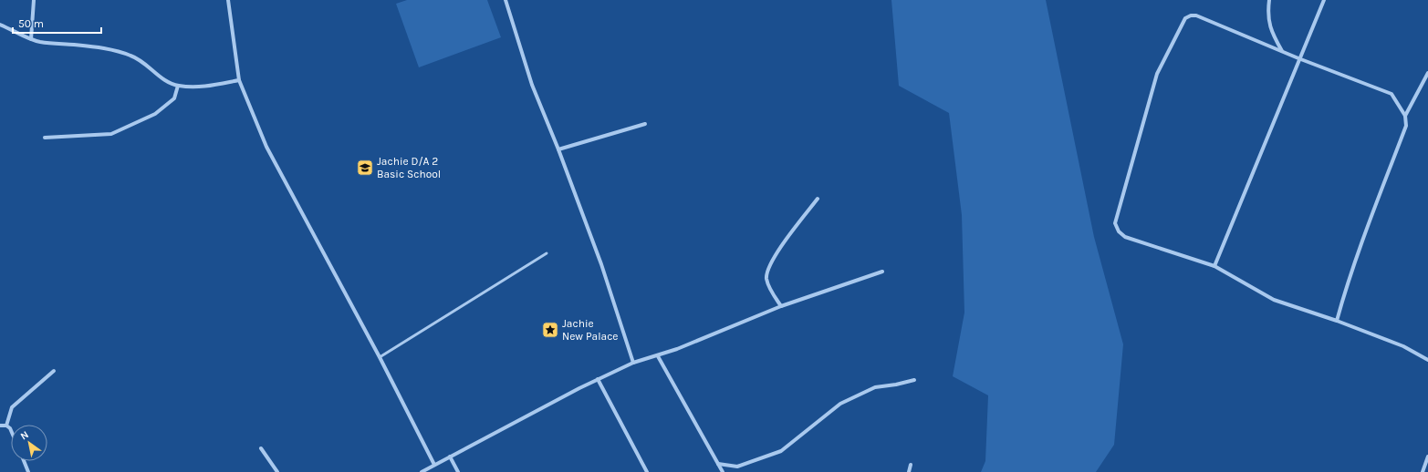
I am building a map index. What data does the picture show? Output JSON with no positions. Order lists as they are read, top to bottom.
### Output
{
  "places": {
    "school or university": ["Jachie D/A 2 Basic School"],
    "place": ["Jachie New Palace"]
  },
  "scale_bar": "50 m",
  "north": "top left"
}
